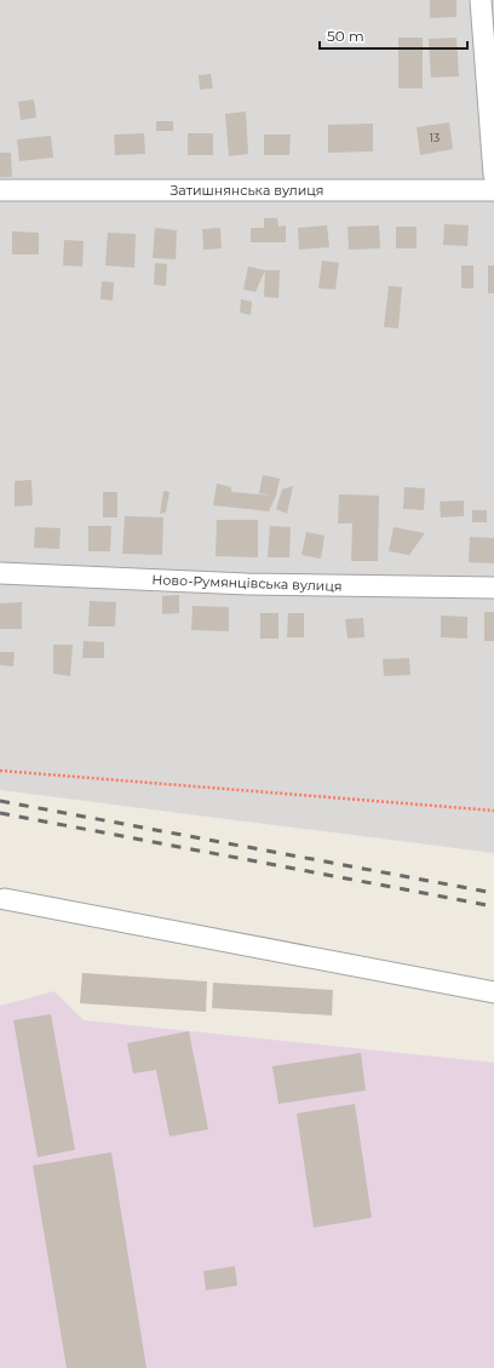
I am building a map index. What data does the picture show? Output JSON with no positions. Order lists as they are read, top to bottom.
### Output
{
  "streets": {
    "street": ["Затишнянська вулиця", "Ново-Румянцівська вулиця"]
  },
  "house_numbers": ["13"],
  "scale_bar": "50 m"
}
